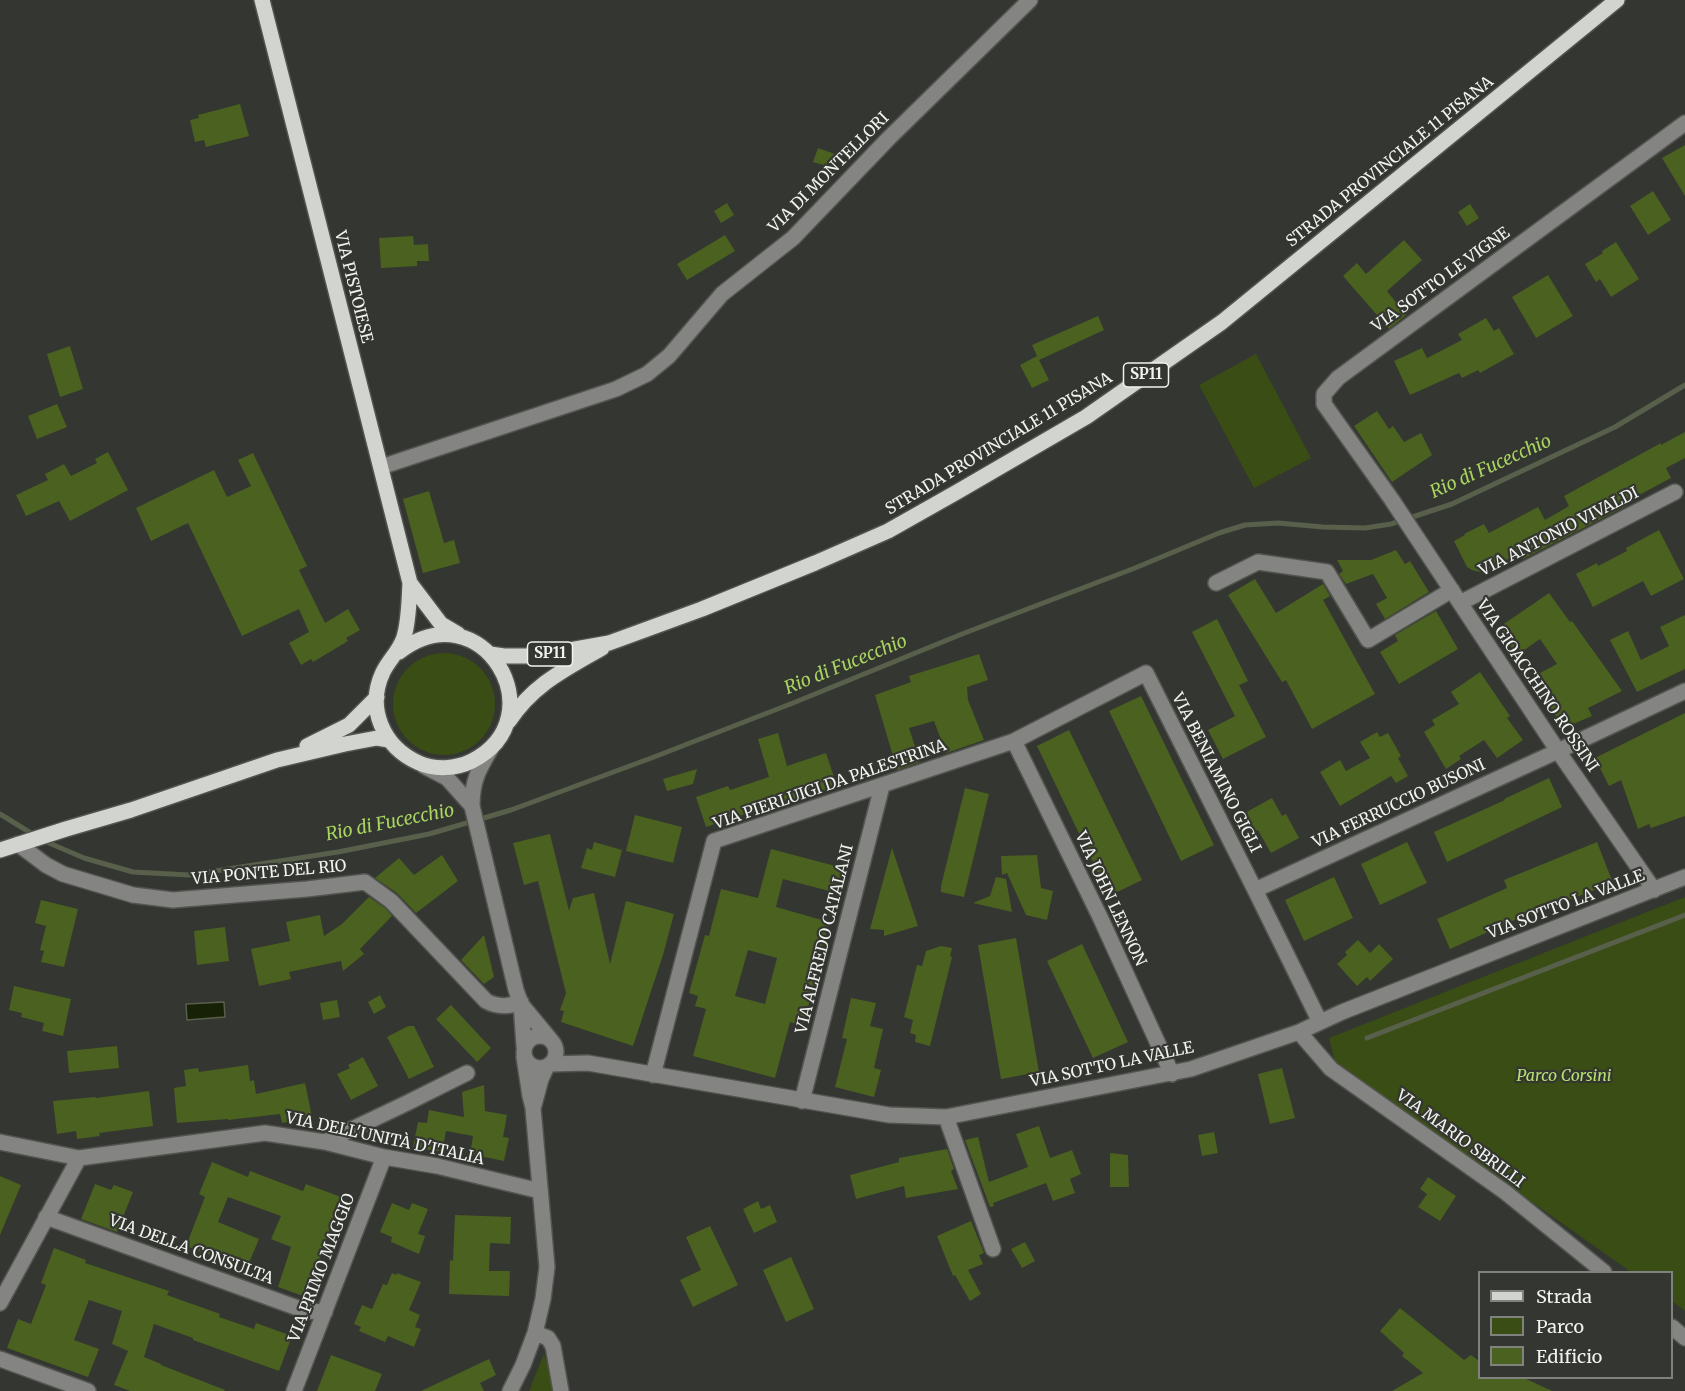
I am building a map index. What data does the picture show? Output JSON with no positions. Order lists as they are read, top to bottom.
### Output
{
  "streets": {
    "main road": ["STRADA PROVINCIALE 11 PISANA", "VIA PISTOIESE", "SP11"],
    "street": [
      "VIA DI MONTELLORI",
      "VIA SOTTO LE VIGNE",
      "VIA ANTONIO VIVALDI",
      "VIA GIOACCHINO ROSSINI",
      "VIA BENIAMINO GIGLI",
      "VIA PIERLUIGI DA PALESTRINA",
      "VIA FERRUCCIO BUSONI",
      "VIA PONTE DEL RIO",
      "VIA JOHN LENNON",
      "VIA SOTTO LA VALLE",
      "VIA ALFREDO CATALANI",
      "VIA DELL'UNITÀ D'ITALIA",
      "VIA MARIO SBRILLI",
      "VIA DELLA CONSULTA",
      "VIA PRIMO MAGGIO"
    ]
  },
  "crossings": [
    ["STRADA PROVINCIALE 11 PISANA", "VIA PISTOIESE"],
    ["VIA DI MONTELLORI", "VIA PISTOIESE"],
    ["VIA SOTTO LE VIGNE", "VIA GIOACCHINO ROSSINI"],
    ["VIA ANTONIO VIVALDI", "VIA GIOACCHINO ROSSINI"],
    ["VIA GIOACCHINO ROSSINI", "VIA FERRUCCIO BUSONI"],
    ["VIA GIOACCHINO ROSSINI", "VIA SOTTO LA VALLE"],
    ["VIA BENIAMINO GIGLI", "VIA PIERLUIGI DA PALESTRINA"],
    ["VIA BENIAMINO GIGLI", "VIA FERRUCCIO BUSONI"],
    ["VIA BENIAMINO GIGLI", "VIA JOHN LENNON"],
    ["VIA BENIAMINO GIGLI", "VIA SOTTO LA VALLE"],
    ["VIA PIERLUIGI DA PALESTRINA", "VIA JOHN LENNON"],
    ["VIA PIERLUIGI DA PALESTRINA", "VIA SOTTO LA VALLE"],
    ["VIA PIERLUIGI DA PALESTRINA", "VIA ALFREDO CATALANI"],
    ["VIA JOHN LENNON", "VIA SOTTO LA VALLE"],
    ["VIA SOTTO LA VALLE", "VIA ALFREDO CATALANI"],
    ["VIA SOTTO LA VALLE", "VIA MARIO SBRILLI"],
    ["VIA DELL'UNITÀ D'ITALIA", "VIA PRIMO MAGGIO"],
    ["VIA DELLA CONSULTA", "VIA PRIMO MAGGIO"]
  ],
  "water": ["Rio di Fucecchio"],
  "parks": ["Parco Corsini"],
  "legend": ["Strada", "Parco", "Edificio"]
}
